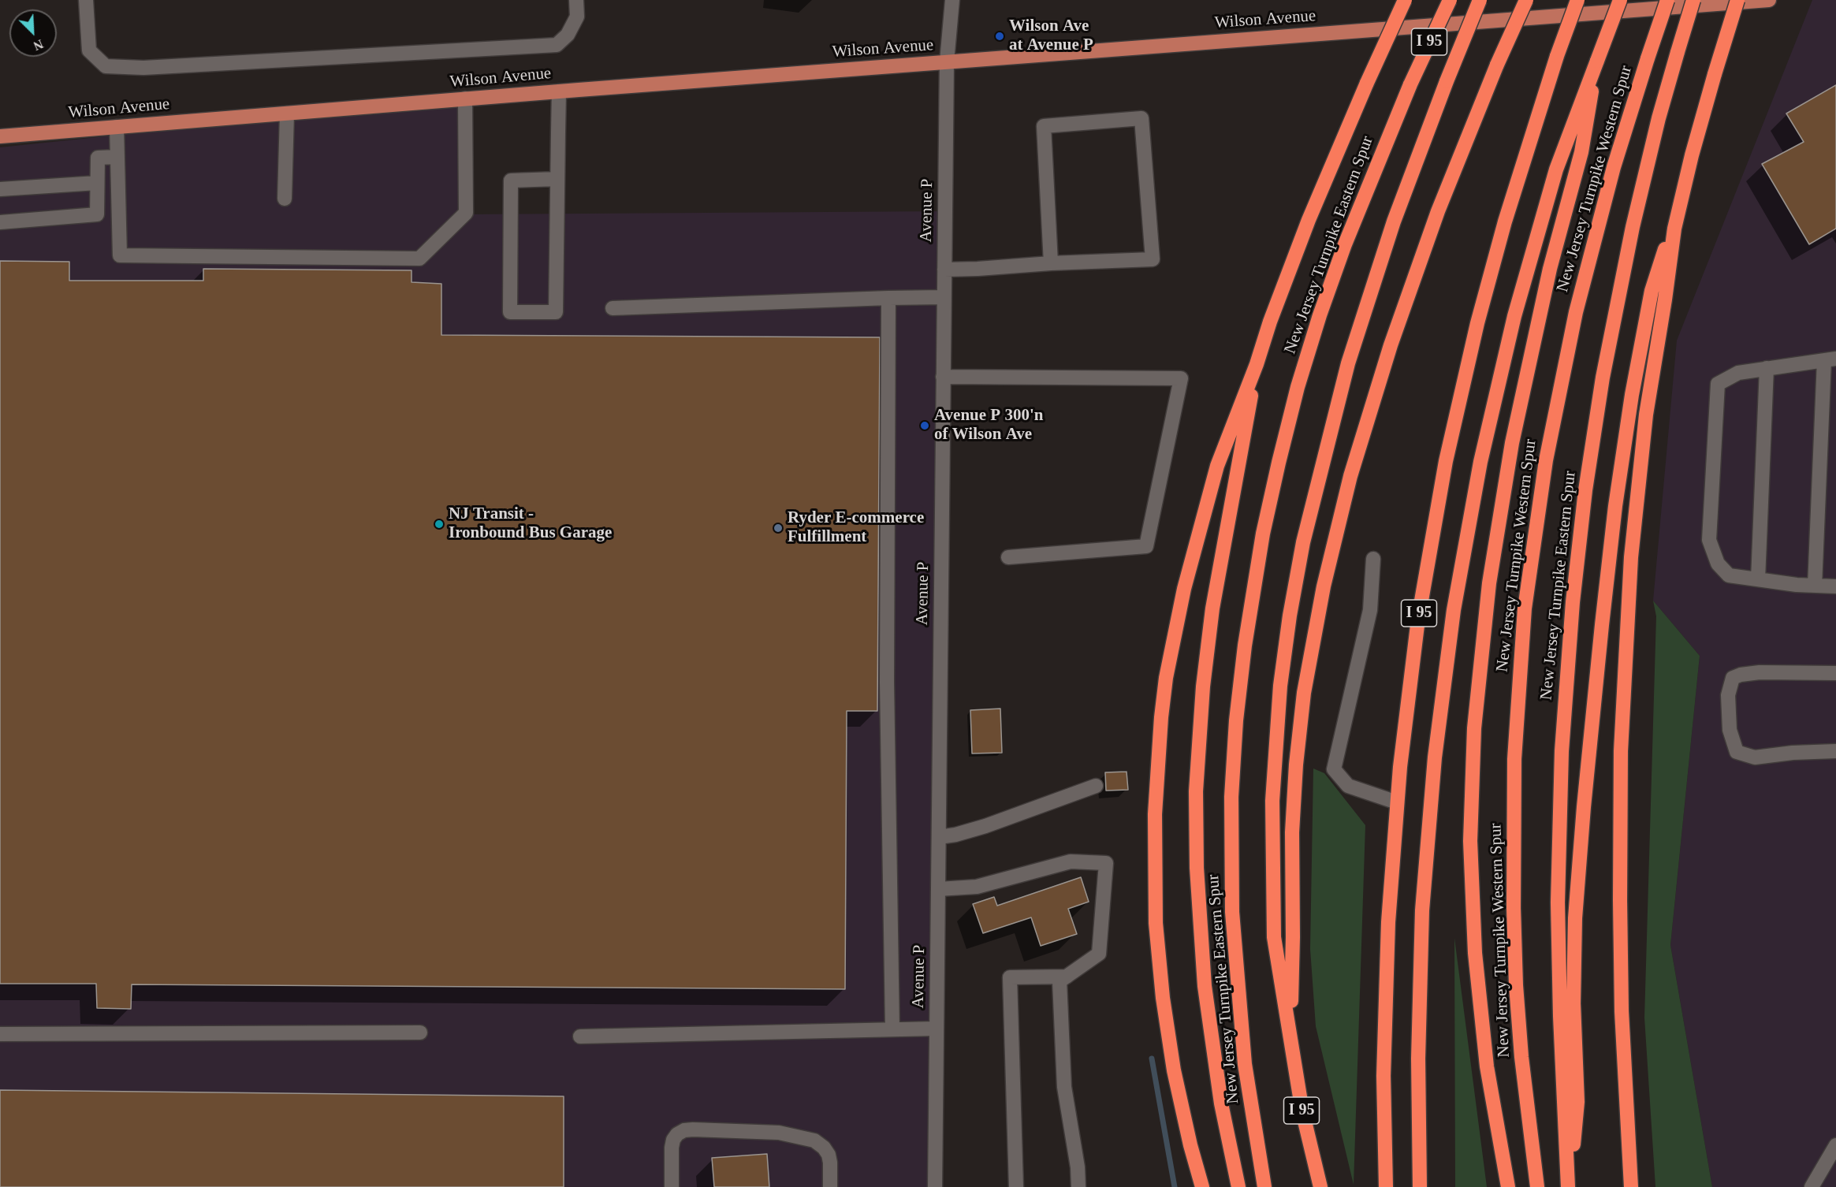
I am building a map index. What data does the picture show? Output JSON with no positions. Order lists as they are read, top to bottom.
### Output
{
  "streets": {
    "highway": ["I 95", "New Jersey Turnpike Western Spur", "New Jersey Turnpike Eastern Spur"],
    "main road": ["Wilson Avenue"],
    "street": ["Avenue P"]
  },
  "crossings": [
    ["Wilson Avenue", "Avenue P"],
    ["I 95", "New Jersey Turnpike Western Spur"]
  ],
  "places": [
    "Wilson Ave at Avenue P",
    "Avenue P 300'n of Wilson Ave",
    "NJ Transit - Ironbound Bus Garage",
    "Ryder E-commerce Fulfillment"
  ],
  "north": "bottom right"
}
